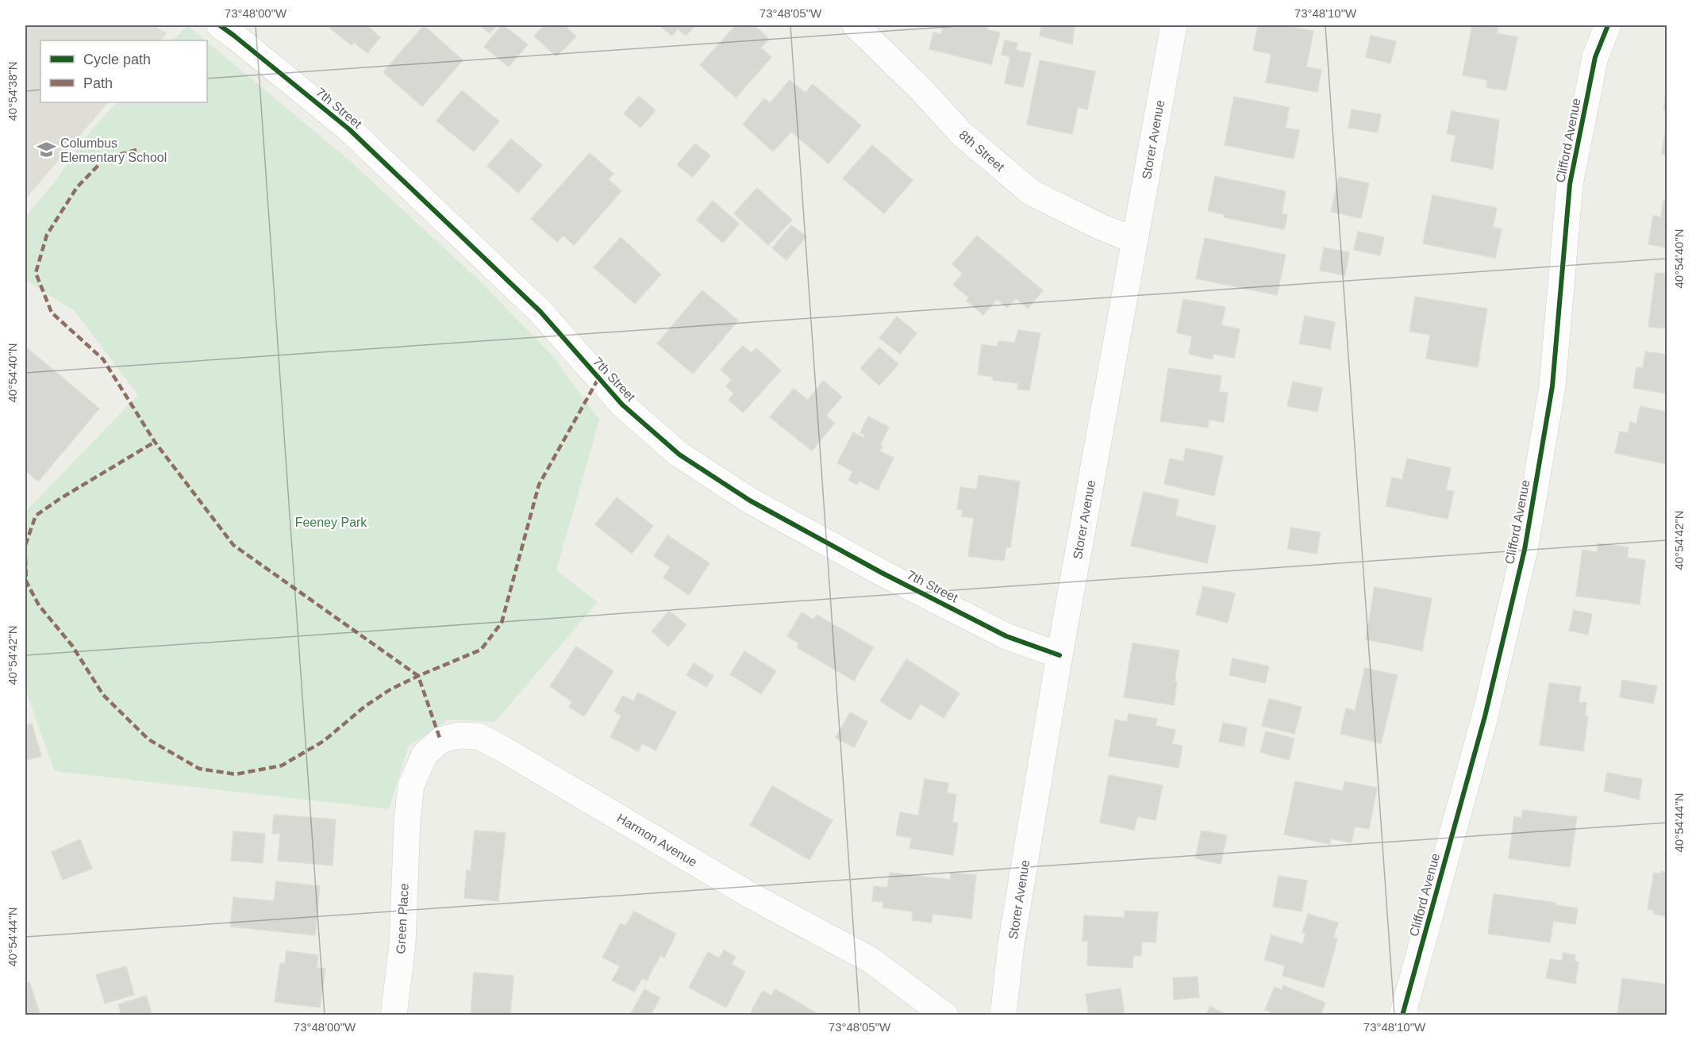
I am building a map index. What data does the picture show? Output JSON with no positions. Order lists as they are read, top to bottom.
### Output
{
  "streets": {
    "street": [
      "7th Street",
      "Storer Avenue",
      "Clifford Avenue",
      "8th Street",
      "Harmon Avenue",
      "Green Place"
    ]
  },
  "crossings": [
    ["7th Street", "Storer Avenue"],
    ["Storer Avenue", "8th Street"],
    ["Harmon Avenue", "Green Place"]
  ],
  "parks": ["Feeney Park"],
  "places": {
    "school or university": ["Columbus Elementary School"]
  },
  "legend": ["Cycle path", "Path"],
  "coordinates": [
    "73°48'00\"W",
    "73°48'05\"W",
    "73°48'10\"W",
    "40°54'38\"N",
    "40°54'40\"N",
    "40°54'42\"N",
    "40°54'44\"N"
  ]
}
